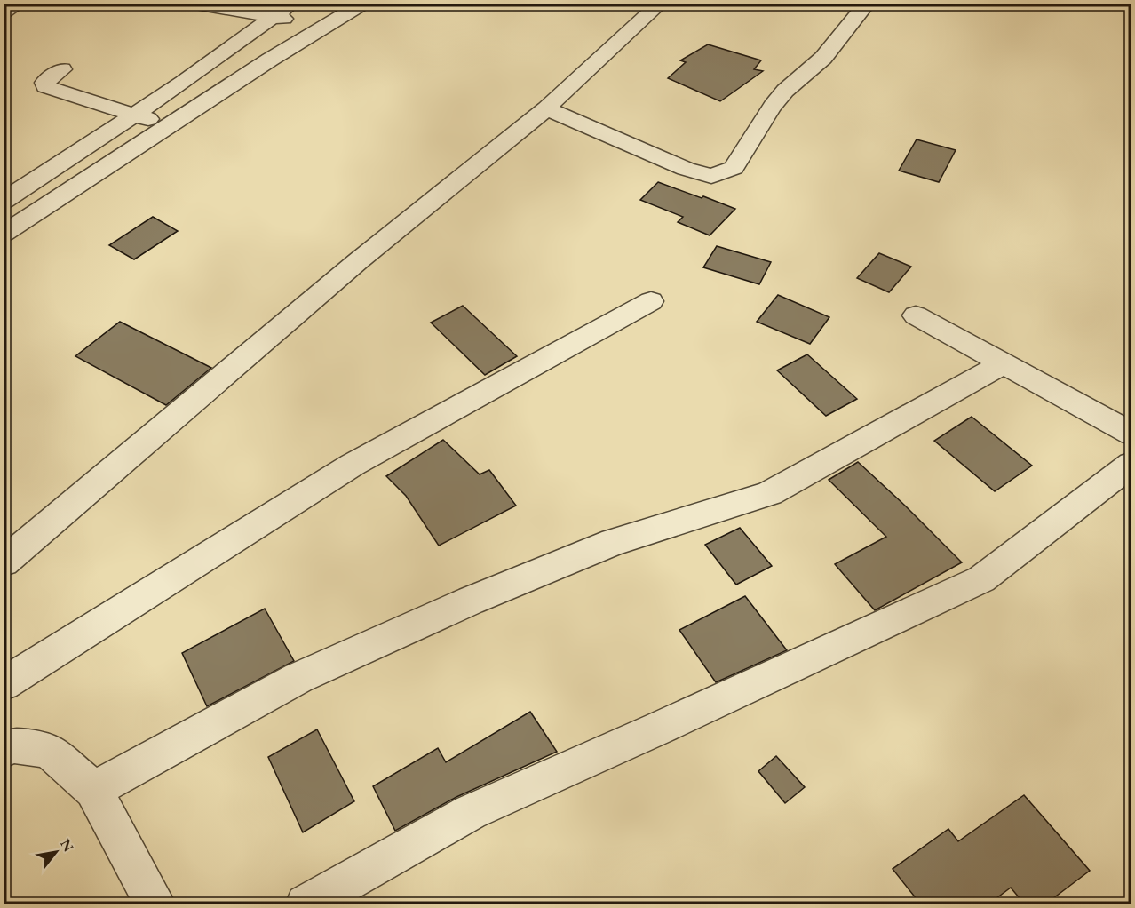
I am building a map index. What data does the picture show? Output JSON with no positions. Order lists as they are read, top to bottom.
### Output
{
  "north": "top right"
}
